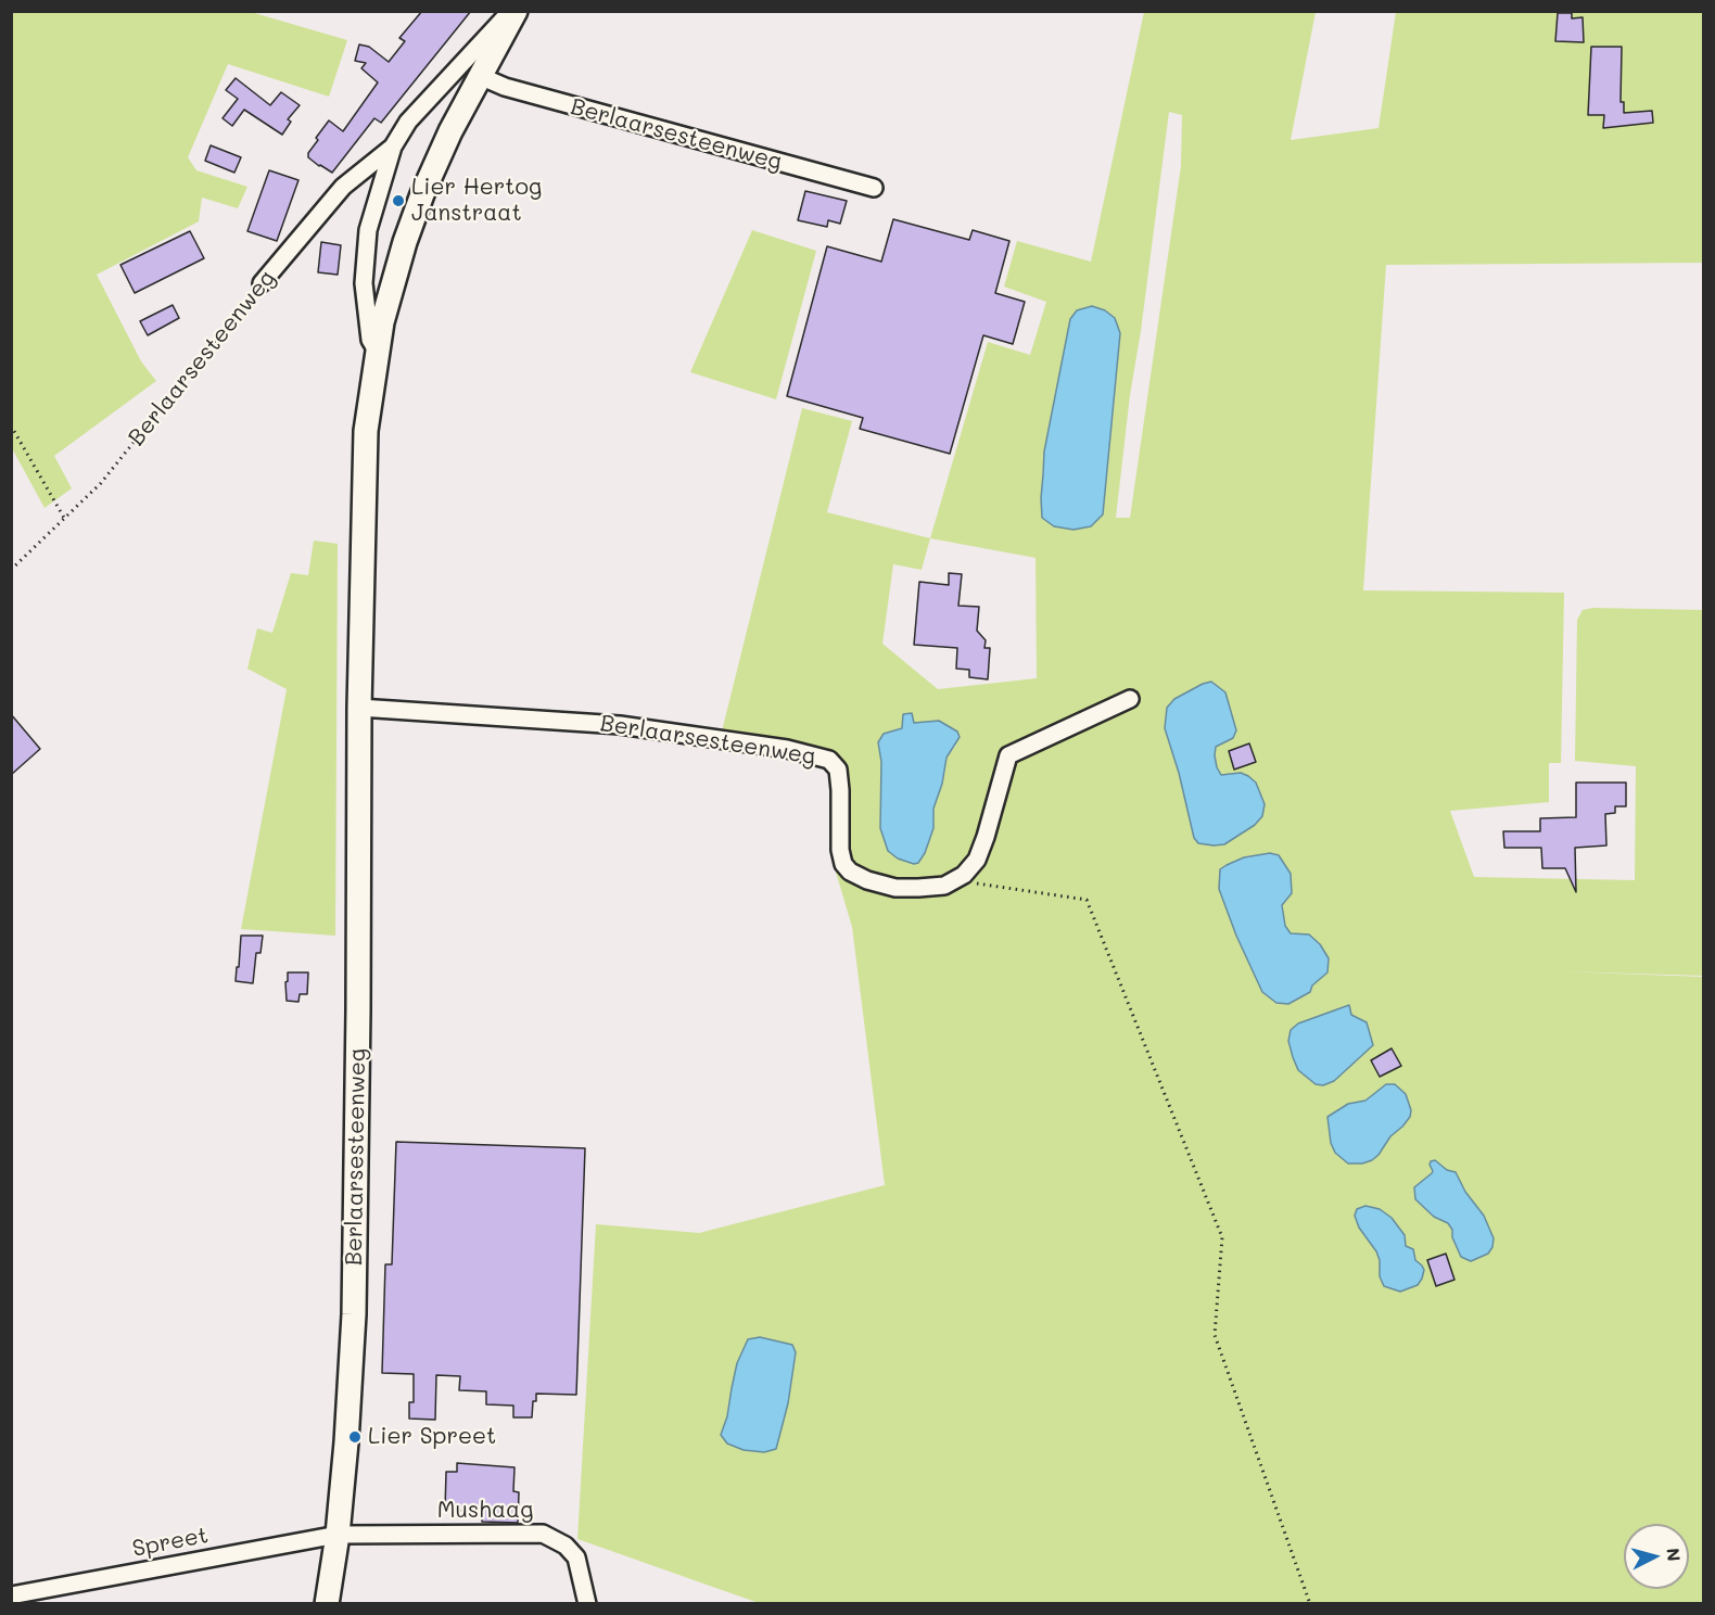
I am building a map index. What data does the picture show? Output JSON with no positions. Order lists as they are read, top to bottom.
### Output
{
  "streets": {
    "street": ["Berlaarsesteenweg", "Mushaag", "Spreet"]
  },
  "crossings": [
    ["Berlaarsesteenweg", "Mushaag"],
    ["Berlaarsesteenweg", "Spreet"],
    ["Mushaag", "Spreet"]
  ],
  "places": ["Lier Hertog Janstraat", "Lier Spreet"],
  "north": "right"
}
